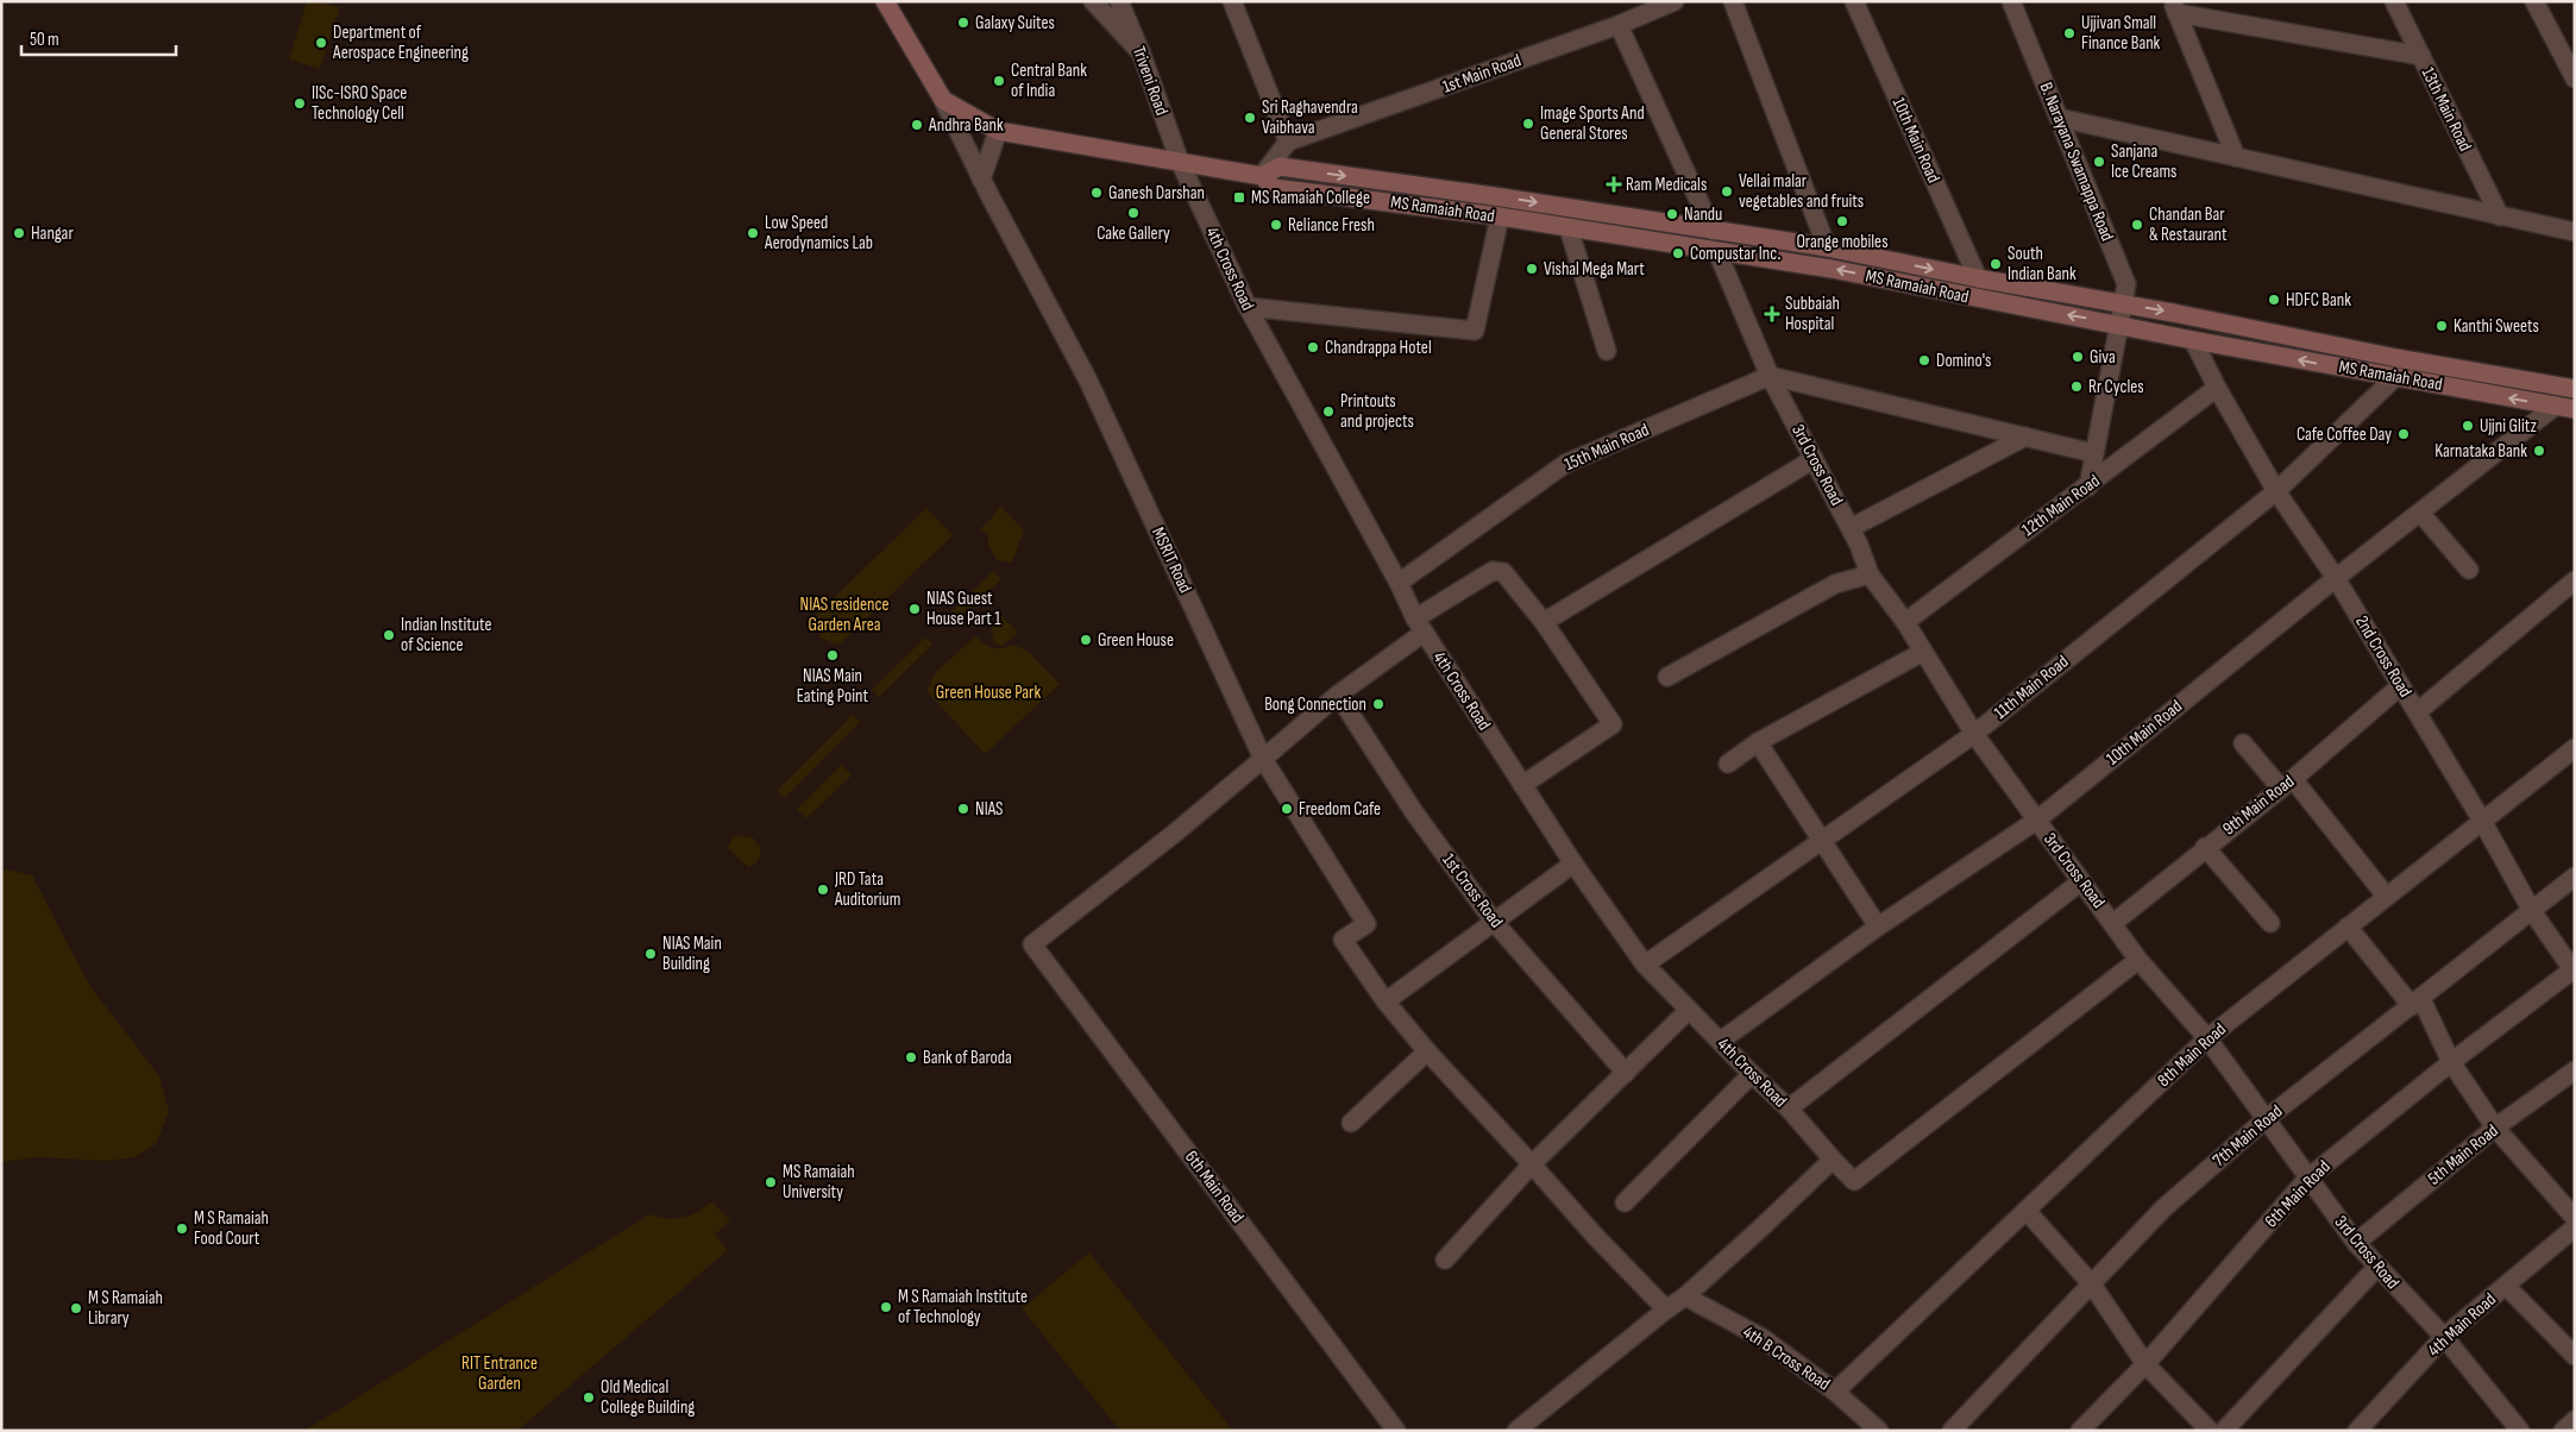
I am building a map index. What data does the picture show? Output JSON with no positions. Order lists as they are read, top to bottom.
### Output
{
  "streets": {
    "main road": ["MS Ramaiah Road"],
    "street": [
      "1st Main Road",
      "Triveni Road",
      "13th Main Road",
      "10th Main Road",
      "B. Narayana Swamappa Road",
      "4th Cross Road",
      "15th Main Road",
      "3rd Cross Road",
      "12th Main Road",
      "MSRIT Road",
      "2nd Cross Road",
      "11th Main Road",
      "9th Main Road",
      "1st Cross Road",
      "8th Main Road",
      "7th Main Road",
      "5th Main Road",
      "6th Main Road",
      "4th Main Road",
      "4th B Cross Road"
    ]
  },
  "crossings": [
    ["Triveni Road", "MS Ramaiah Road"],
    ["Triveni Road", "4th Cross Road"],
    ["10th Main Road", "MS Ramaiah Road"],
    ["10th Main Road", "4th Cross Road"],
    ["10th Main Road", "3rd Cross Road"],
    ["10th Main Road", "2nd Cross Road"],
    ["B. Narayana Swamappa Road", "MS Ramaiah Road"],
    ["B. Narayana Swamappa Road", "12th Main Road"],
    ["MS Ramaiah Road", "4th Cross Road"],
    ["MS Ramaiah Road", "3rd Cross Road"],
    ["MS Ramaiah Road", "MSRIT Road"],
    ["MS Ramaiah Road", "2nd Cross Road"],
    ["MS Ramaiah Road", "11th Main Road"],
    ["4th Cross Road", "15th Main Road"],
    ["4th Cross Road", "3rd Cross Road"],
    ["4th Cross Road", "11th Main Road"],
    ["15th Main Road", "3rd Cross Road"],
    ["3rd Cross Road", "12th Main Road"],
    ["3rd Cross Road", "11th Main Road"],
    ["3rd Cross Road", "9th Main Road"],
    ["3rd Cross Road", "8th Main Road"],
    ["3rd Cross Road", "7th Main Road"],
    ["3rd Cross Road", "5th Main Road"],
    ["3rd Cross Road", "6th Main Road"],
    ["3rd Cross Road", "4th Main Road"],
    ["12th Main Road", "2nd Cross Road"],
    ["MSRIT Road", "6th Main Road"],
    ["2nd Cross Road", "11th Main Road"],
    ["2nd Cross Road", "9th Main Road"],
    ["2nd Cross Road", "8th Main Road"],
    ["2nd Cross Road", "7th Main Road"],
    ["2nd Cross Road", "6th Main Road"],
    ["8th Main Road", "4th B Cross Road"]
  ],
  "parks": ["NIAS residence Garden Area", "Green House Park", "RIT Entrance Garden"],
  "places": {
    "other": [
      "Galaxy Suites",
      "Ujjivan Small Finance Bank",
      "Department of Aerospace Engineering",
      "Central Bank of India",
      "IISc-ISRO Space Technology Cell",
      "Sri Raghavendra Vaibhava",
      "Image Sports And General Stores",
      "Andhra Bank",
      "Sanjana Ice Creams",
      "Vellai malar vegetables and fruits",
      "Ganesh Darshan",
      "Cake Gallery",
      "Nandu",
      "Orange mobiles",
      "Reliance Fresh",
      "Chandan Bar & Restaurant",
      "Hangar",
      "Low Speed Aerodynamics Lab",
      "Compustar Inc.",
      "South Indian Bank",
      "Vishal Mega Mart",
      "HDFC Bank",
      "Kanthi Sweets",
      "Chandrappa Hotel",
      "Giva",
      "Domino's",
      "Rr Cycles",
      "Printouts and projects",
      "Ujjni Glitz",
      "Cafe Coffee Day",
      "Karnataka Bank",
      "NIAS Guest House Part 1",
      "Indian Institute of Science",
      "Green House",
      "NIAS Main Eating Point",
      "Bong Connection",
      "NIAS",
      "Freedom Cafe",
      "JRD Tata Auditorium",
      "NIAS Main Building",
      "Bank of Baroda",
      "MS Ramaiah University",
      "M S Ramaiah Food Court",
      "M S Ramaiah Institute of Technology",
      "M S Ramaiah Library",
      "Old Medical College Building"
    ],
    "health": ["Ram Medicals", "Subbaiah Hospital"],
    "transit": ["MS Ramaiah College"]
  },
  "scale_bar": "50 m"
}
